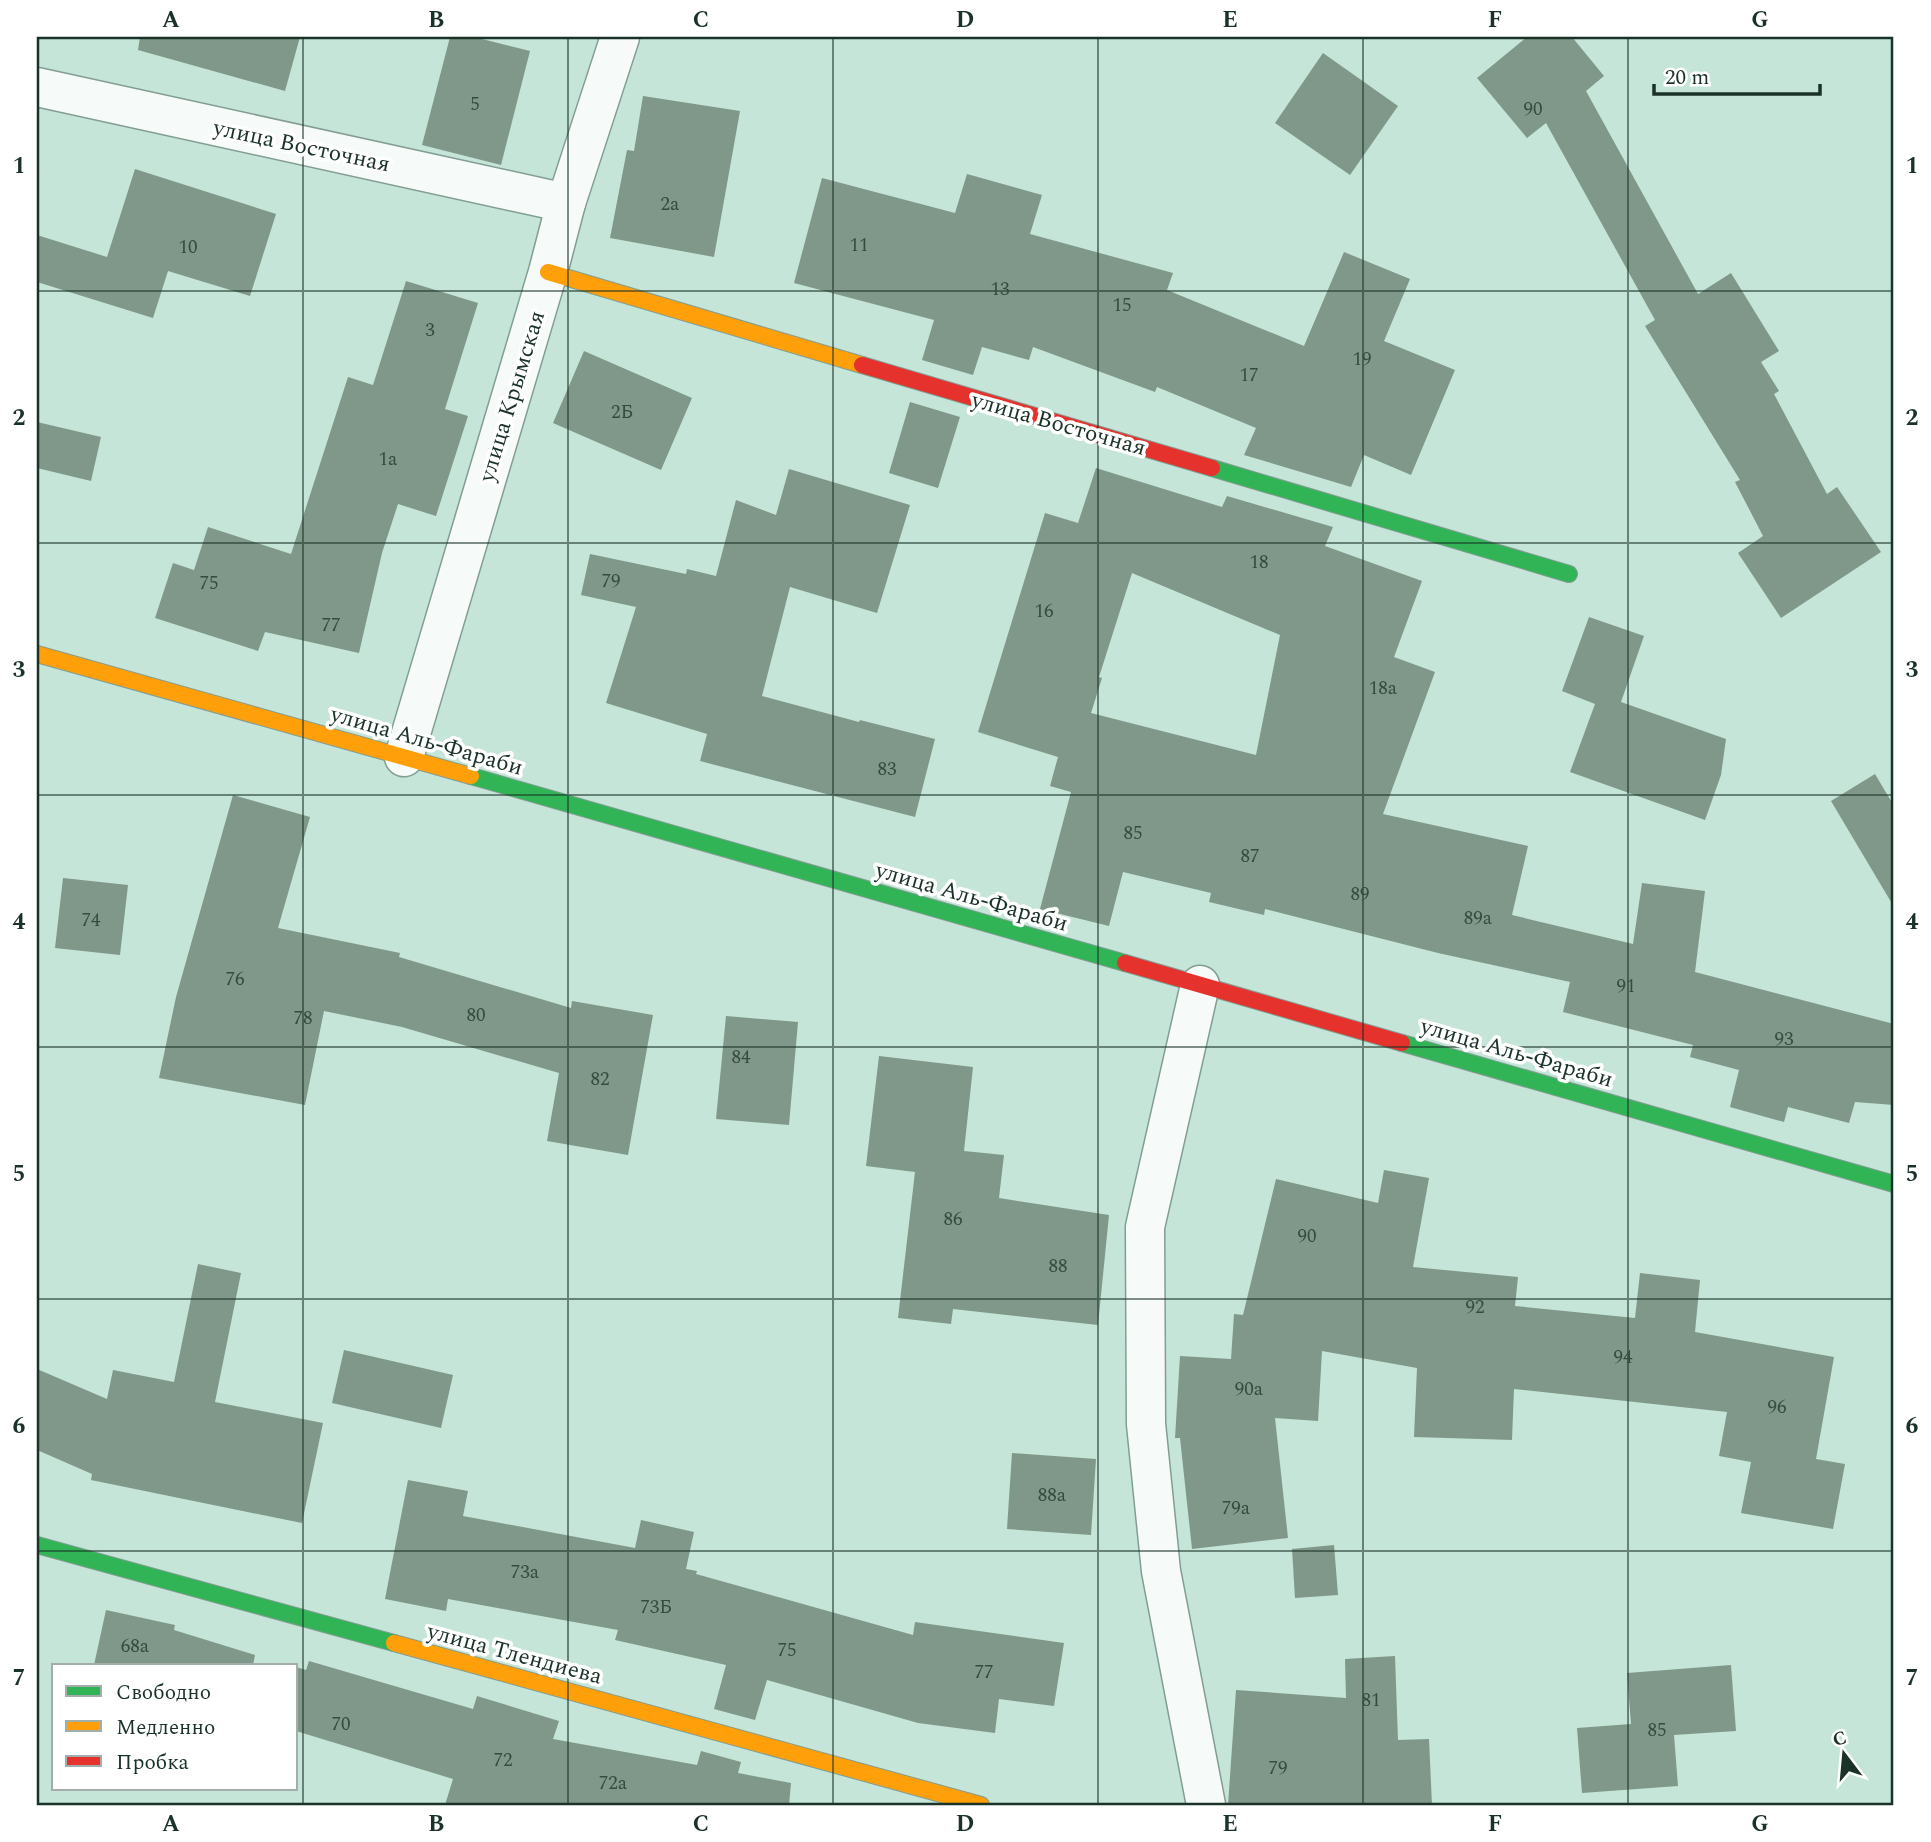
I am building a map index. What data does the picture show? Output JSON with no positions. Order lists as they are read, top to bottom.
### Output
{
  "streets": {
    "street": [
      "улица Восточная",
      "улица Крымская",
      "улица Аль-Фараби",
      "улица Тлендиева"
    ]
  },
  "crossings": [
    ["улица Восточная", "улица Крымская"],
    ["улица Крымская", "улица Аль-Фараби"]
  ],
  "house_numbers": [
    "5",
    "90",
    "2а",
    "11",
    "10",
    "13",
    "15",
    "3",
    "19",
    "17",
    "2Б",
    "1а",
    "18",
    "79",
    "75",
    "16",
    "77",
    "18а",
    "83",
    "85",
    "87",
    "89",
    "89а",
    "74",
    "76",
    "91",
    "80",
    "78",
    "93",
    "84",
    "82",
    "86",
    "90",
    "88",
    "92",
    "94",
    "90а",
    "96",
    "88а",
    "79а",
    "73а",
    "73Б",
    "68а",
    "75",
    "77",
    "81",
    "70",
    "85",
    "72",
    "79",
    "72а"
  ],
  "legend": ["Свободно", "Медленно", "Пробка"],
  "scale_bar": "20 m",
  "north": "top",
  "grid": {
    "columns": [
      "A",
      "B",
      "C",
      "D",
      "E",
      "F",
      "G"
    ],
    "rows": [
      "1",
      "2",
      "3",
      "4",
      "5",
      "6",
      "7"
    ]
  }
}
